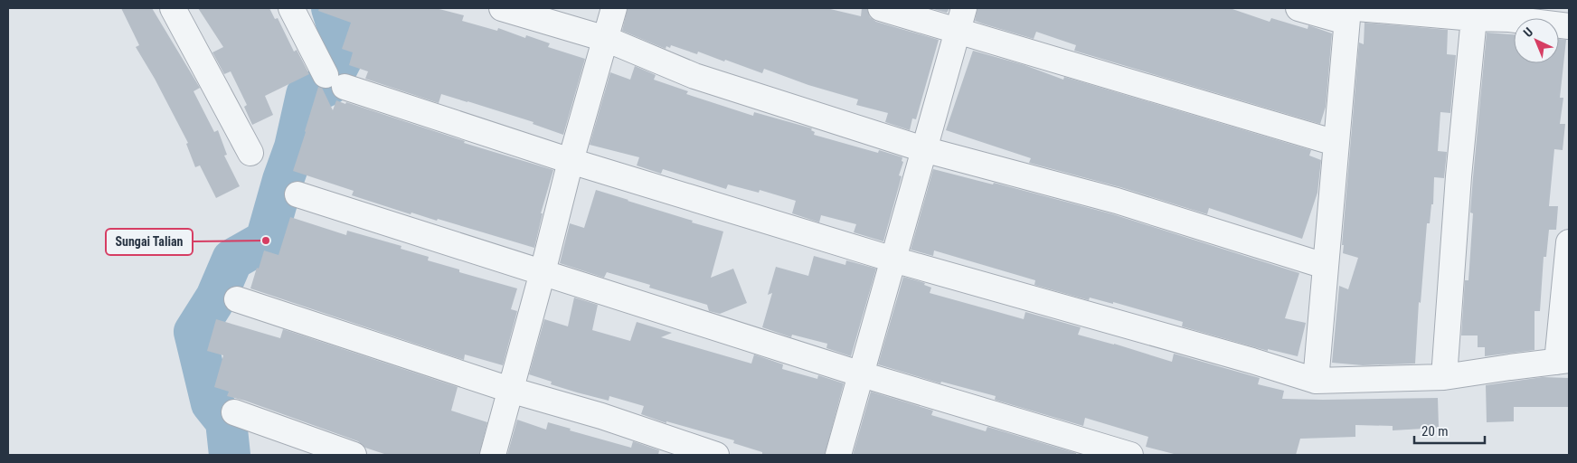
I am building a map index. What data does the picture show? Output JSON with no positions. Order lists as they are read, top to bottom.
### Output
{
  "places": ["Sungai Talian"],
  "scale_bar": "20 m",
  "north": "top left"
}
